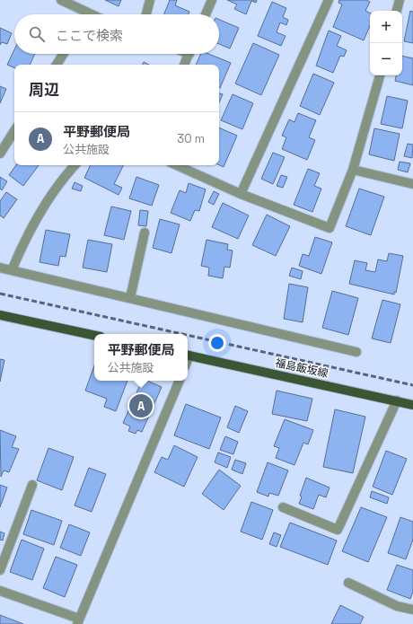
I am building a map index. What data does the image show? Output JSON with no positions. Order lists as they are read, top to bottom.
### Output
{
  "streets": {
    "main road": ["福島飯坂線"]
  },
  "page": {
    "map_buttons": ["+", "−"],
    "search": "ここで検索",
    "heading": "周辺",
    "list": [
      {
        "mark": "A",
        "name": "平野郵便局",
        "note": "公共施設",
        "value": "30 m"
      }
    ],
    "popup": ["平野郵便局", "公共施設"],
    "pins": "A"
  }
}
